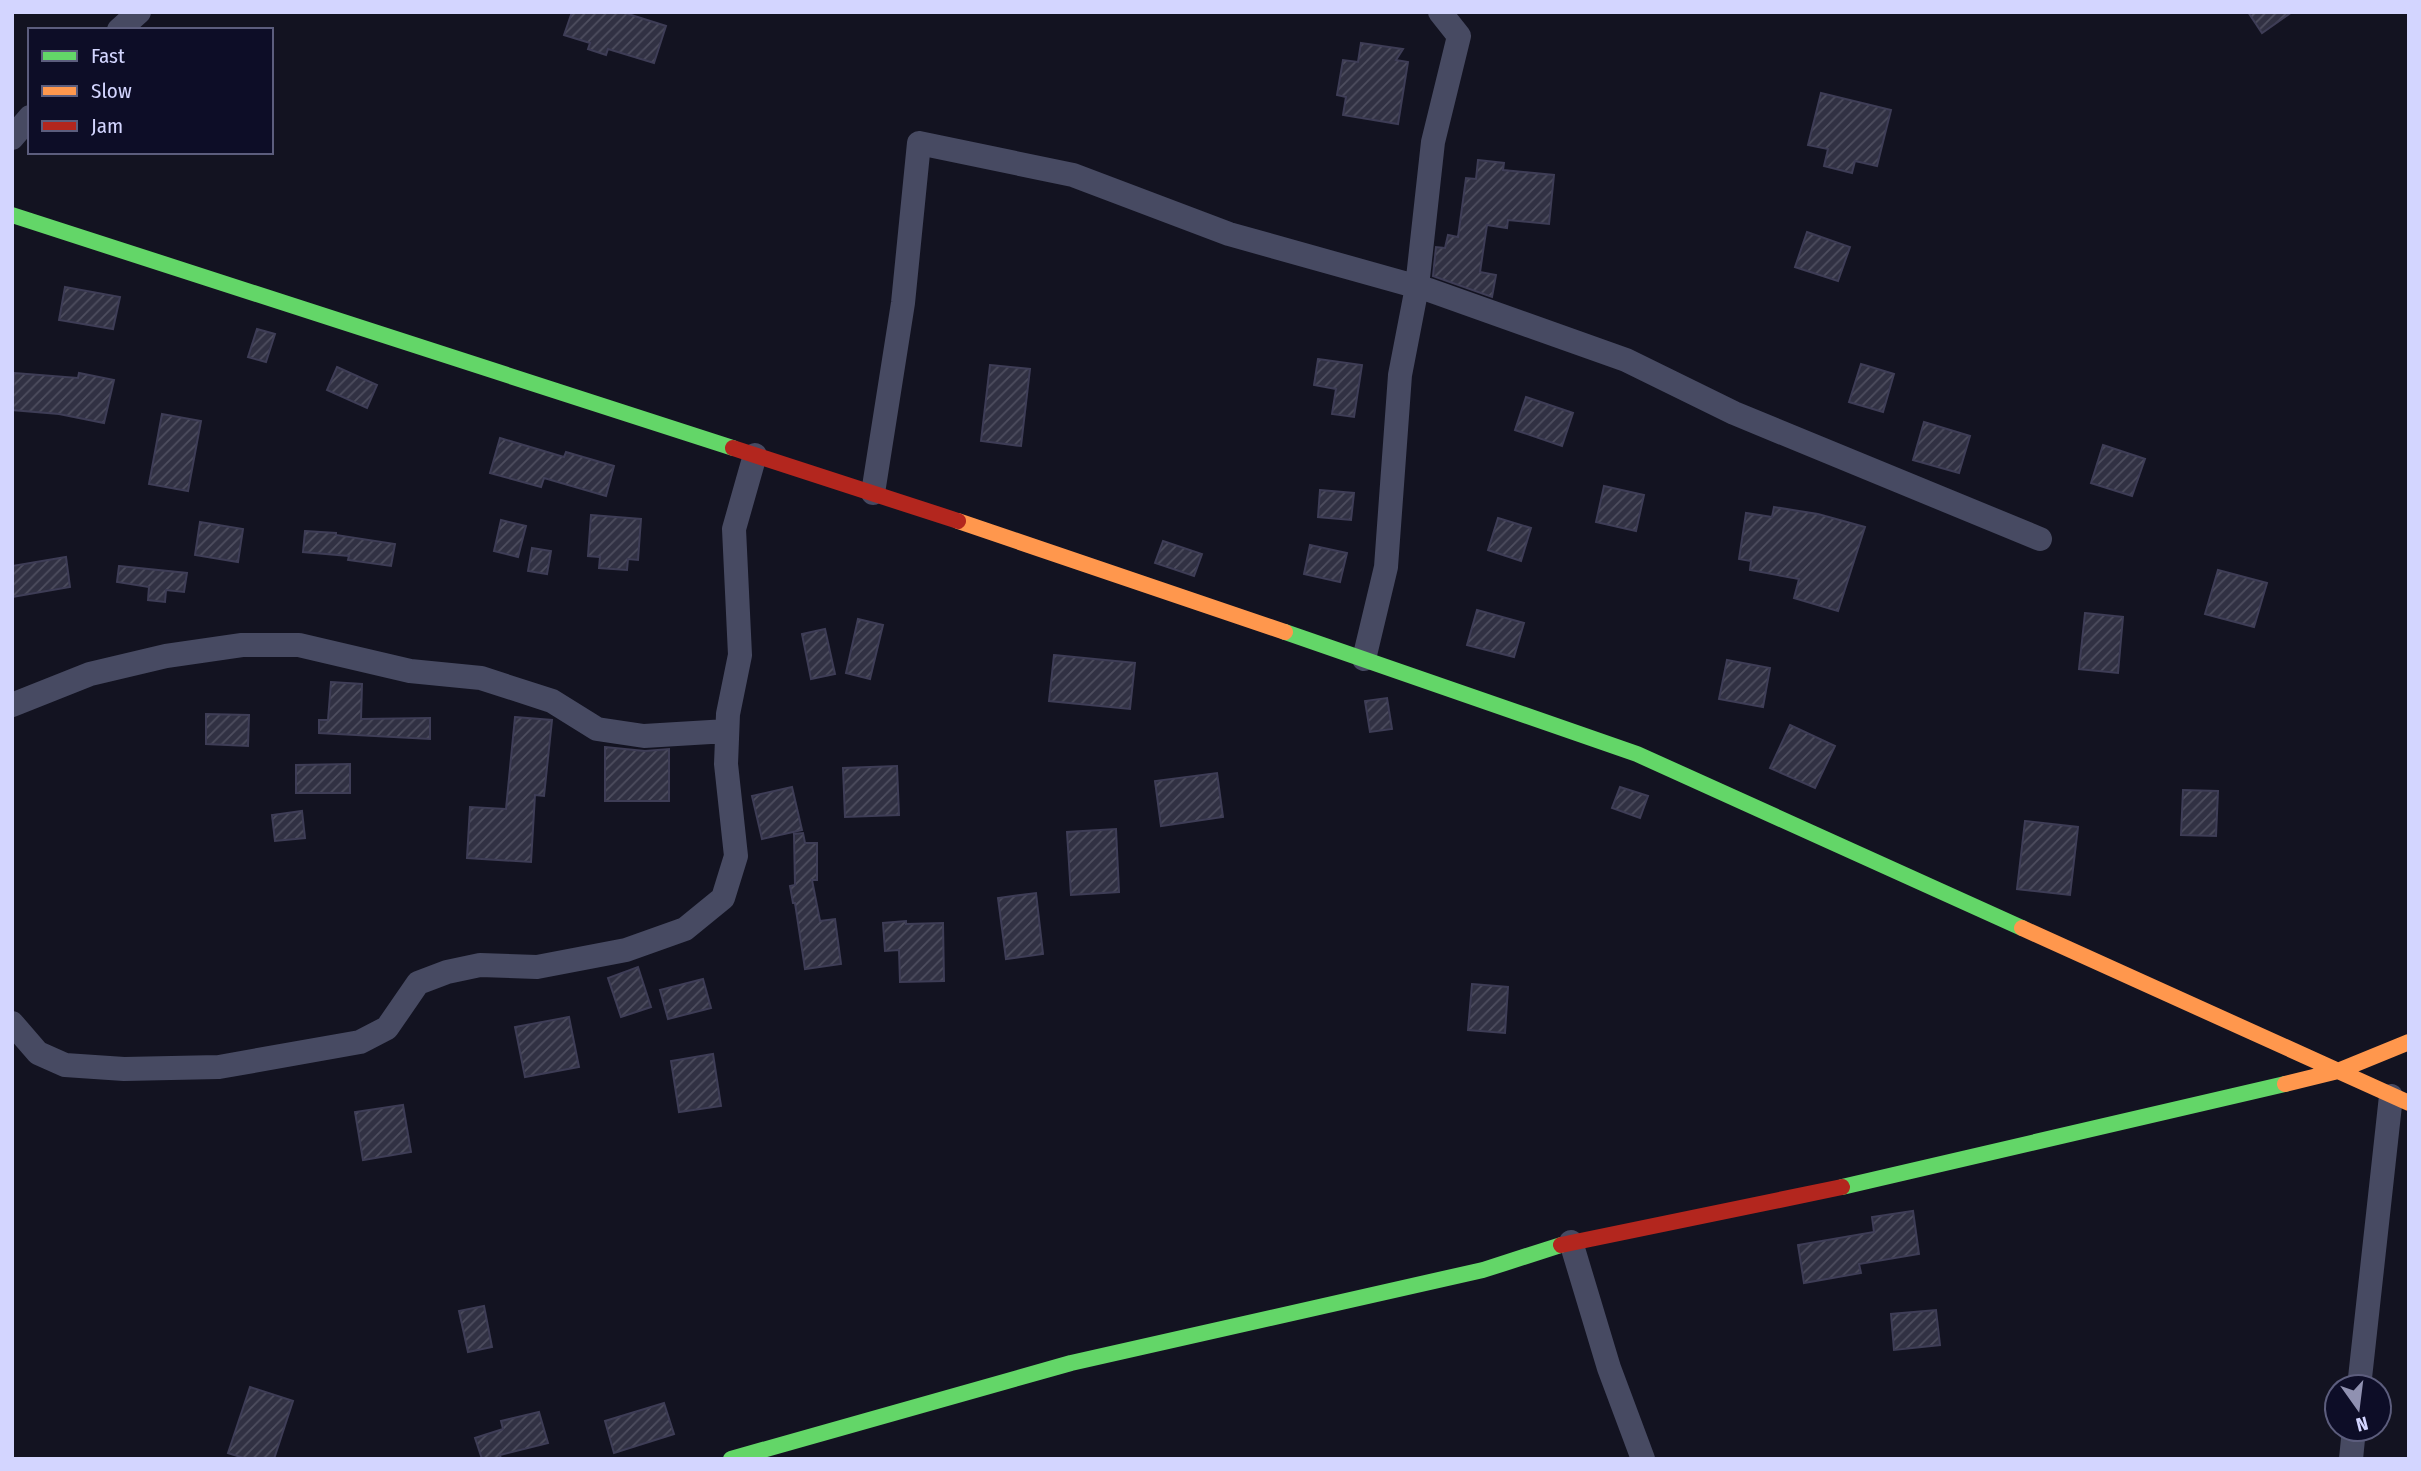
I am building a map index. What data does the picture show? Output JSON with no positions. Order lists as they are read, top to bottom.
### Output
{
  "legend": ["Fast", "Slow", "Jam"],
  "north": "bottom"
}
